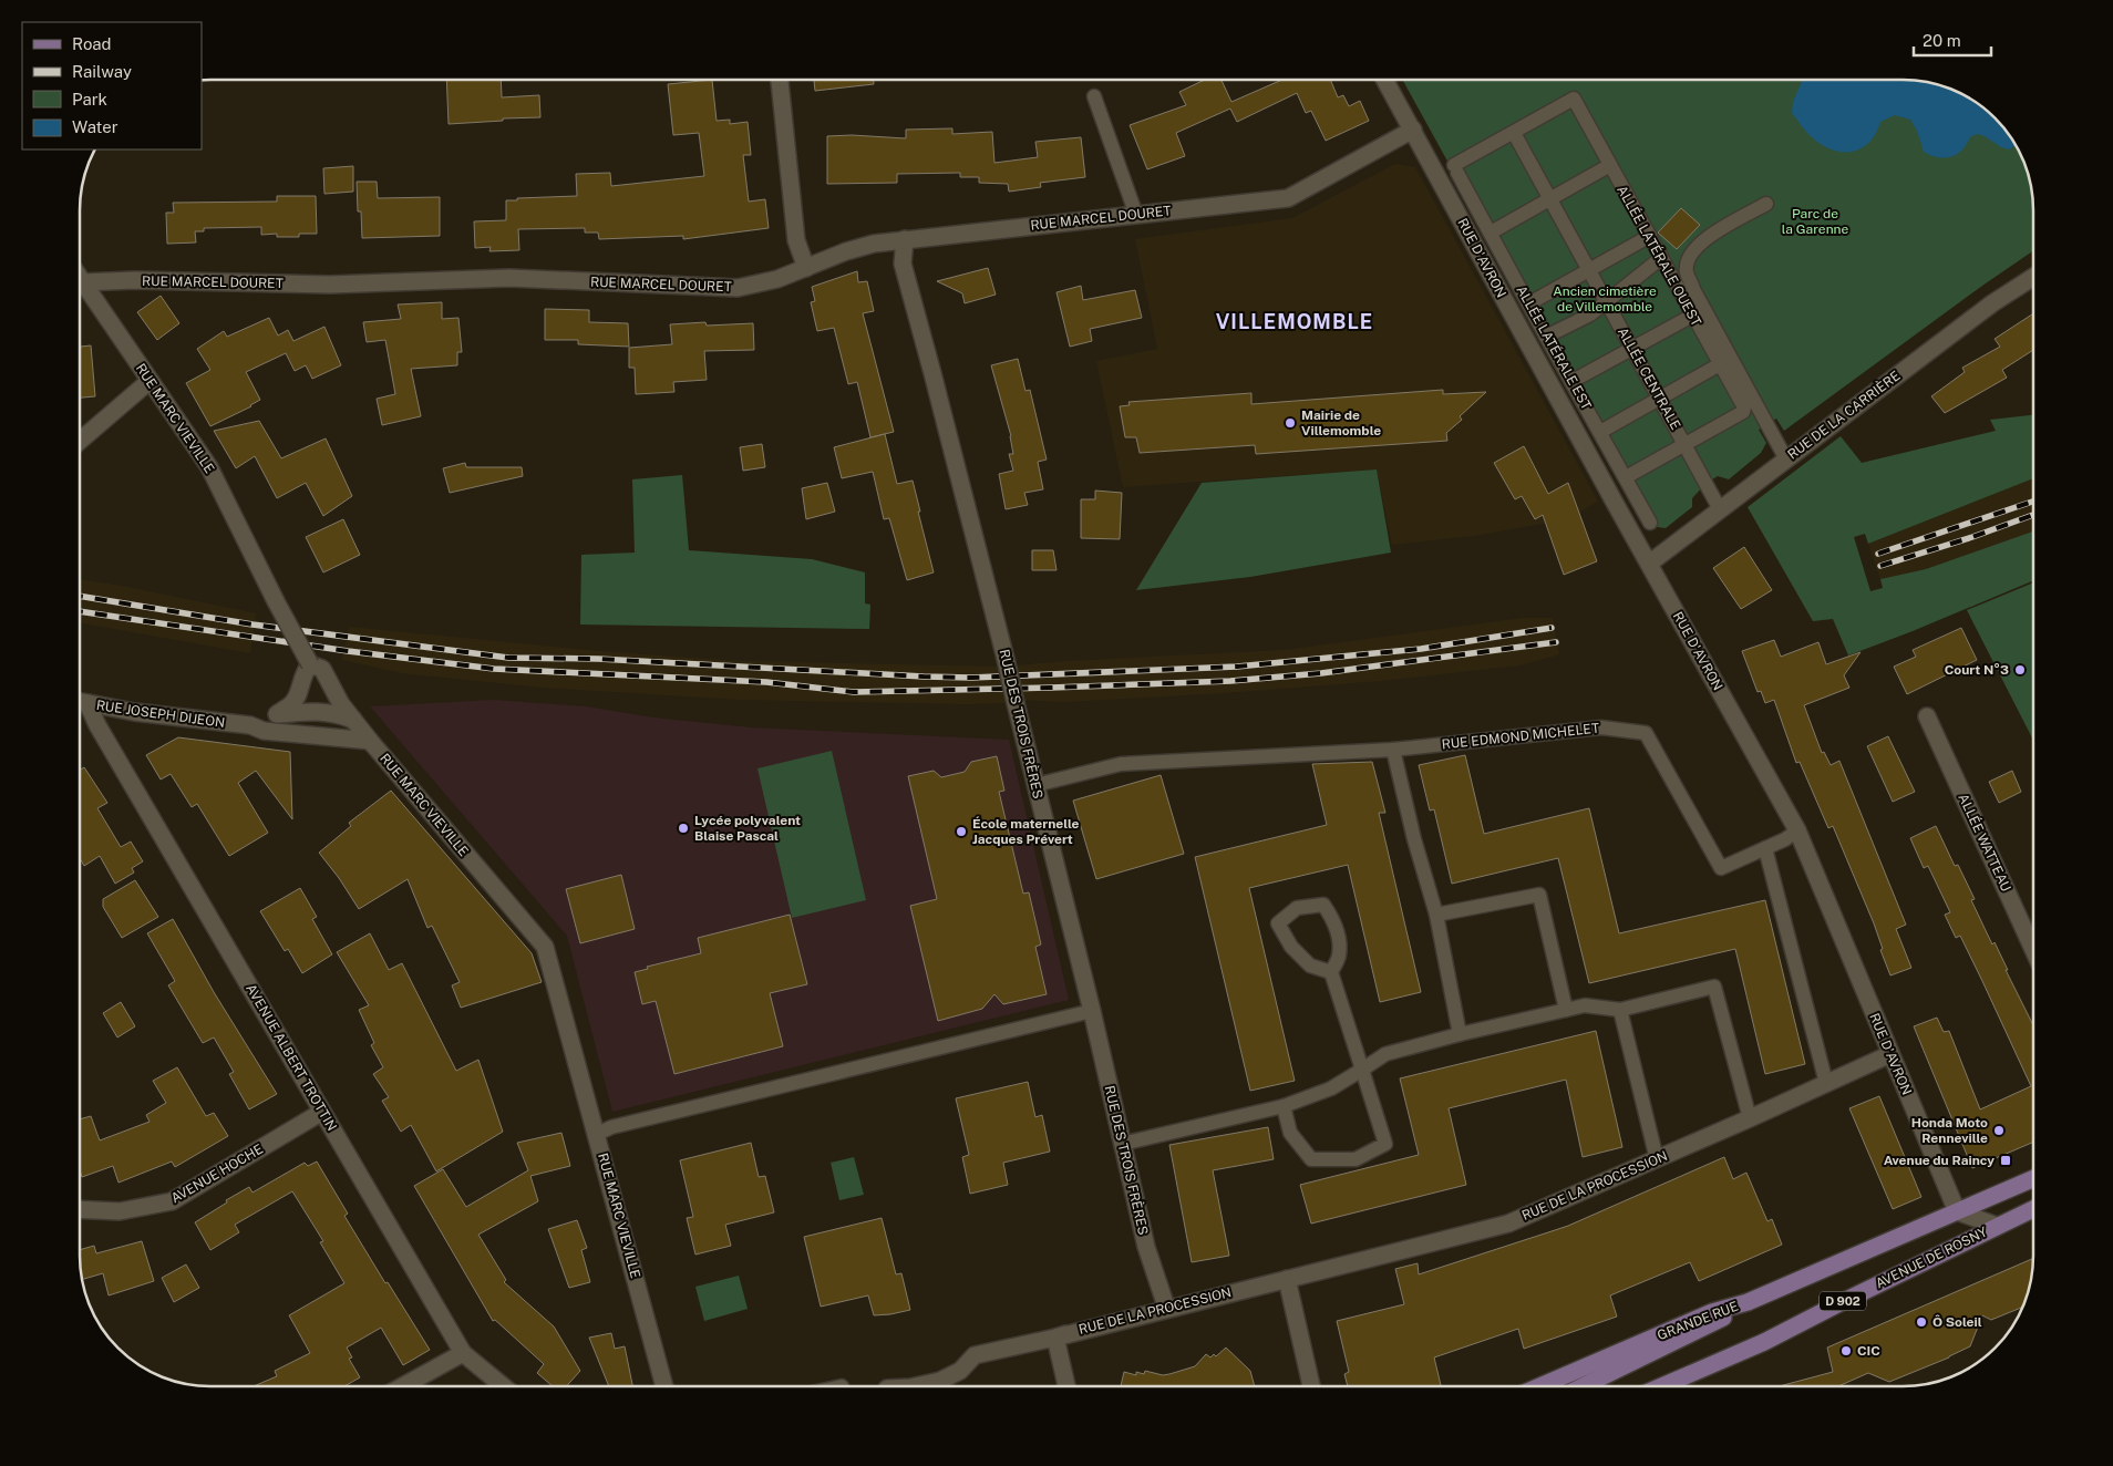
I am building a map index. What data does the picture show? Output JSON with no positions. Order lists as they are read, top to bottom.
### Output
{
  "streets": {
    "main road": ["AVENUE DE ROSNY", "D 902", "GRANDE RUE"],
    "street": [
      "RUE MARCEL DOURET",
      "RUE D'AVRON",
      "RUE DE LA CARRIÈRE",
      "RUE MARC VIEVILLE",
      "RUE JOSEPH DIJEON",
      "RUE DES TROIS FRÈRES",
      "ALLÉE WATTEAU",
      "AVENUE ALBERT TROTTIN",
      "AVENUE HOCHE",
      "RUE DE LA PROCESSION"
    ],
    "lane": [
      "ALLÉE LATÉRALE OUEST",
      "ALLÉE LATÉRALE EST",
      "ALLÉE CENTRALE",
      "RUE EDMOND MICHELET"
    ]
  },
  "crossings": [
    ["RUE MARCEL DOURET", "RUE D'AVRON"],
    ["RUE MARCEL DOURET", "RUE MARC VIEVILLE"],
    ["RUE MARCEL DOURET", "RUE DES TROIS FRÈRES"],
    ["ALLÉE LATÉRALE OUEST", "ALLÉE LATÉRALE EST"],
    ["ALLÉE LATÉRALE OUEST", "ALLÉE CENTRALE"],
    ["RUE D'AVRON", "RUE DE LA CARRIÈRE"],
    ["RUE D'AVRON", "RUE EDMOND MICHELET"],
    ["RUE D'AVRON", "RUE DE LA PROCESSION"],
    ["RUE D'AVRON", "D 902"],
    ["ALLÉE LATÉRALE EST", "ALLÉE CENTRALE"],
    ["ALLÉE CENTRALE", "RUE DE LA CARRIÈRE"],
    ["RUE MARC VIEVILLE", "RUE JOSEPH DIJEON"],
    ["RUE JOSEPH DIJEON", "AVENUE ALBERT TROTTIN"],
    ["RUE DES TROIS FRÈRES", "RUE EDMOND MICHELET"],
    ["RUE DES TROIS FRÈRES", "RUE DE LA PROCESSION"],
    ["AVENUE ALBERT TROTTIN", "AVENUE HOCHE"],
    ["D 902", "GRANDE RUE"]
  ],
  "districts": ["VILLEMOMBLE"],
  "parks": ["Parc de la Garenne", "Ancien cimetière de Villemomble"],
  "places": {
    "other": [
      "Mairie de Villemomble",
      "Court N°3",
      "Lycée polyvalent Blaise Pascal",
      "École maternelle Jacques Prévert",
      "Honda Moto Renneville",
      "Ô Soleil",
      "CIC"
    ],
    "transit": ["Avenue du Raincy"]
  },
  "legend": [
    "Road",
    "Railway",
    "Park",
    "Water"
  ],
  "scale_bar": "20 m"
}
